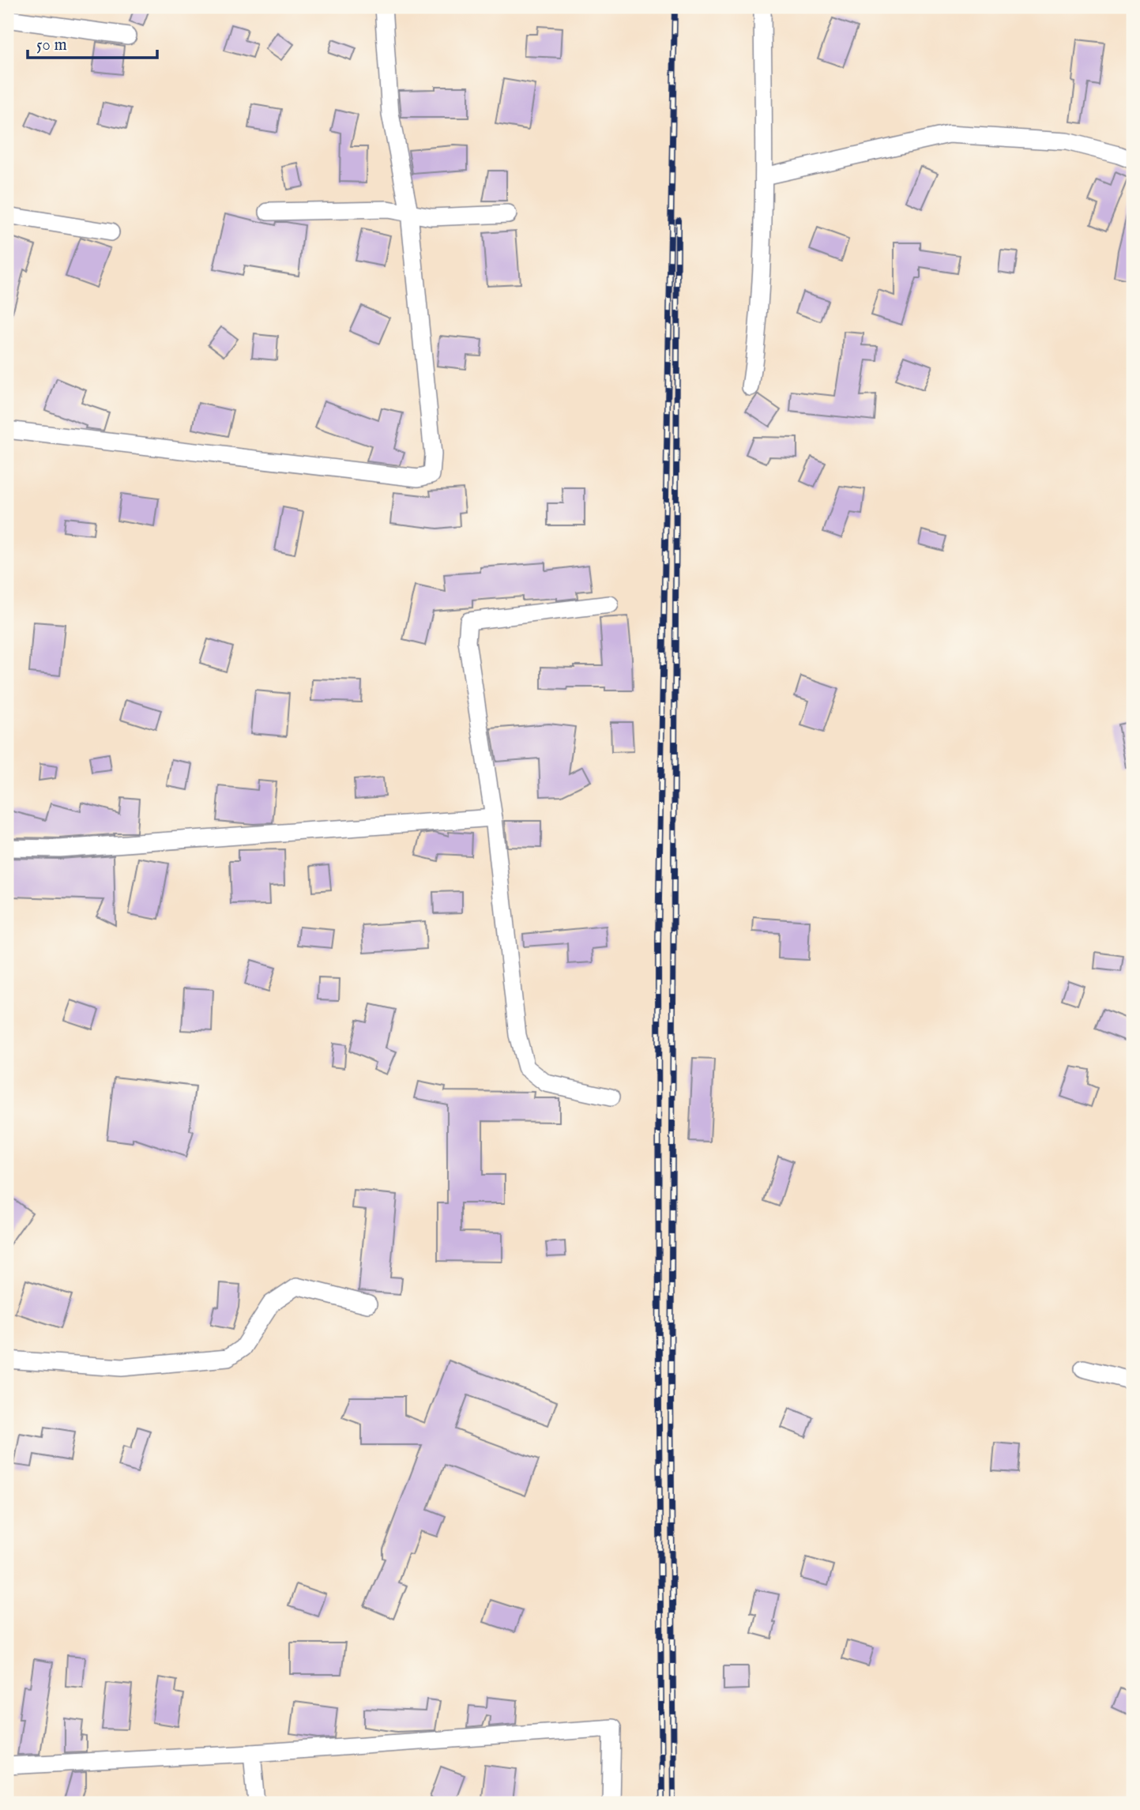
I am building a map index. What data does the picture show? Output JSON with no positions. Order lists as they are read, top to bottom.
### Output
{
  "scale_bar": "50 m"
}
